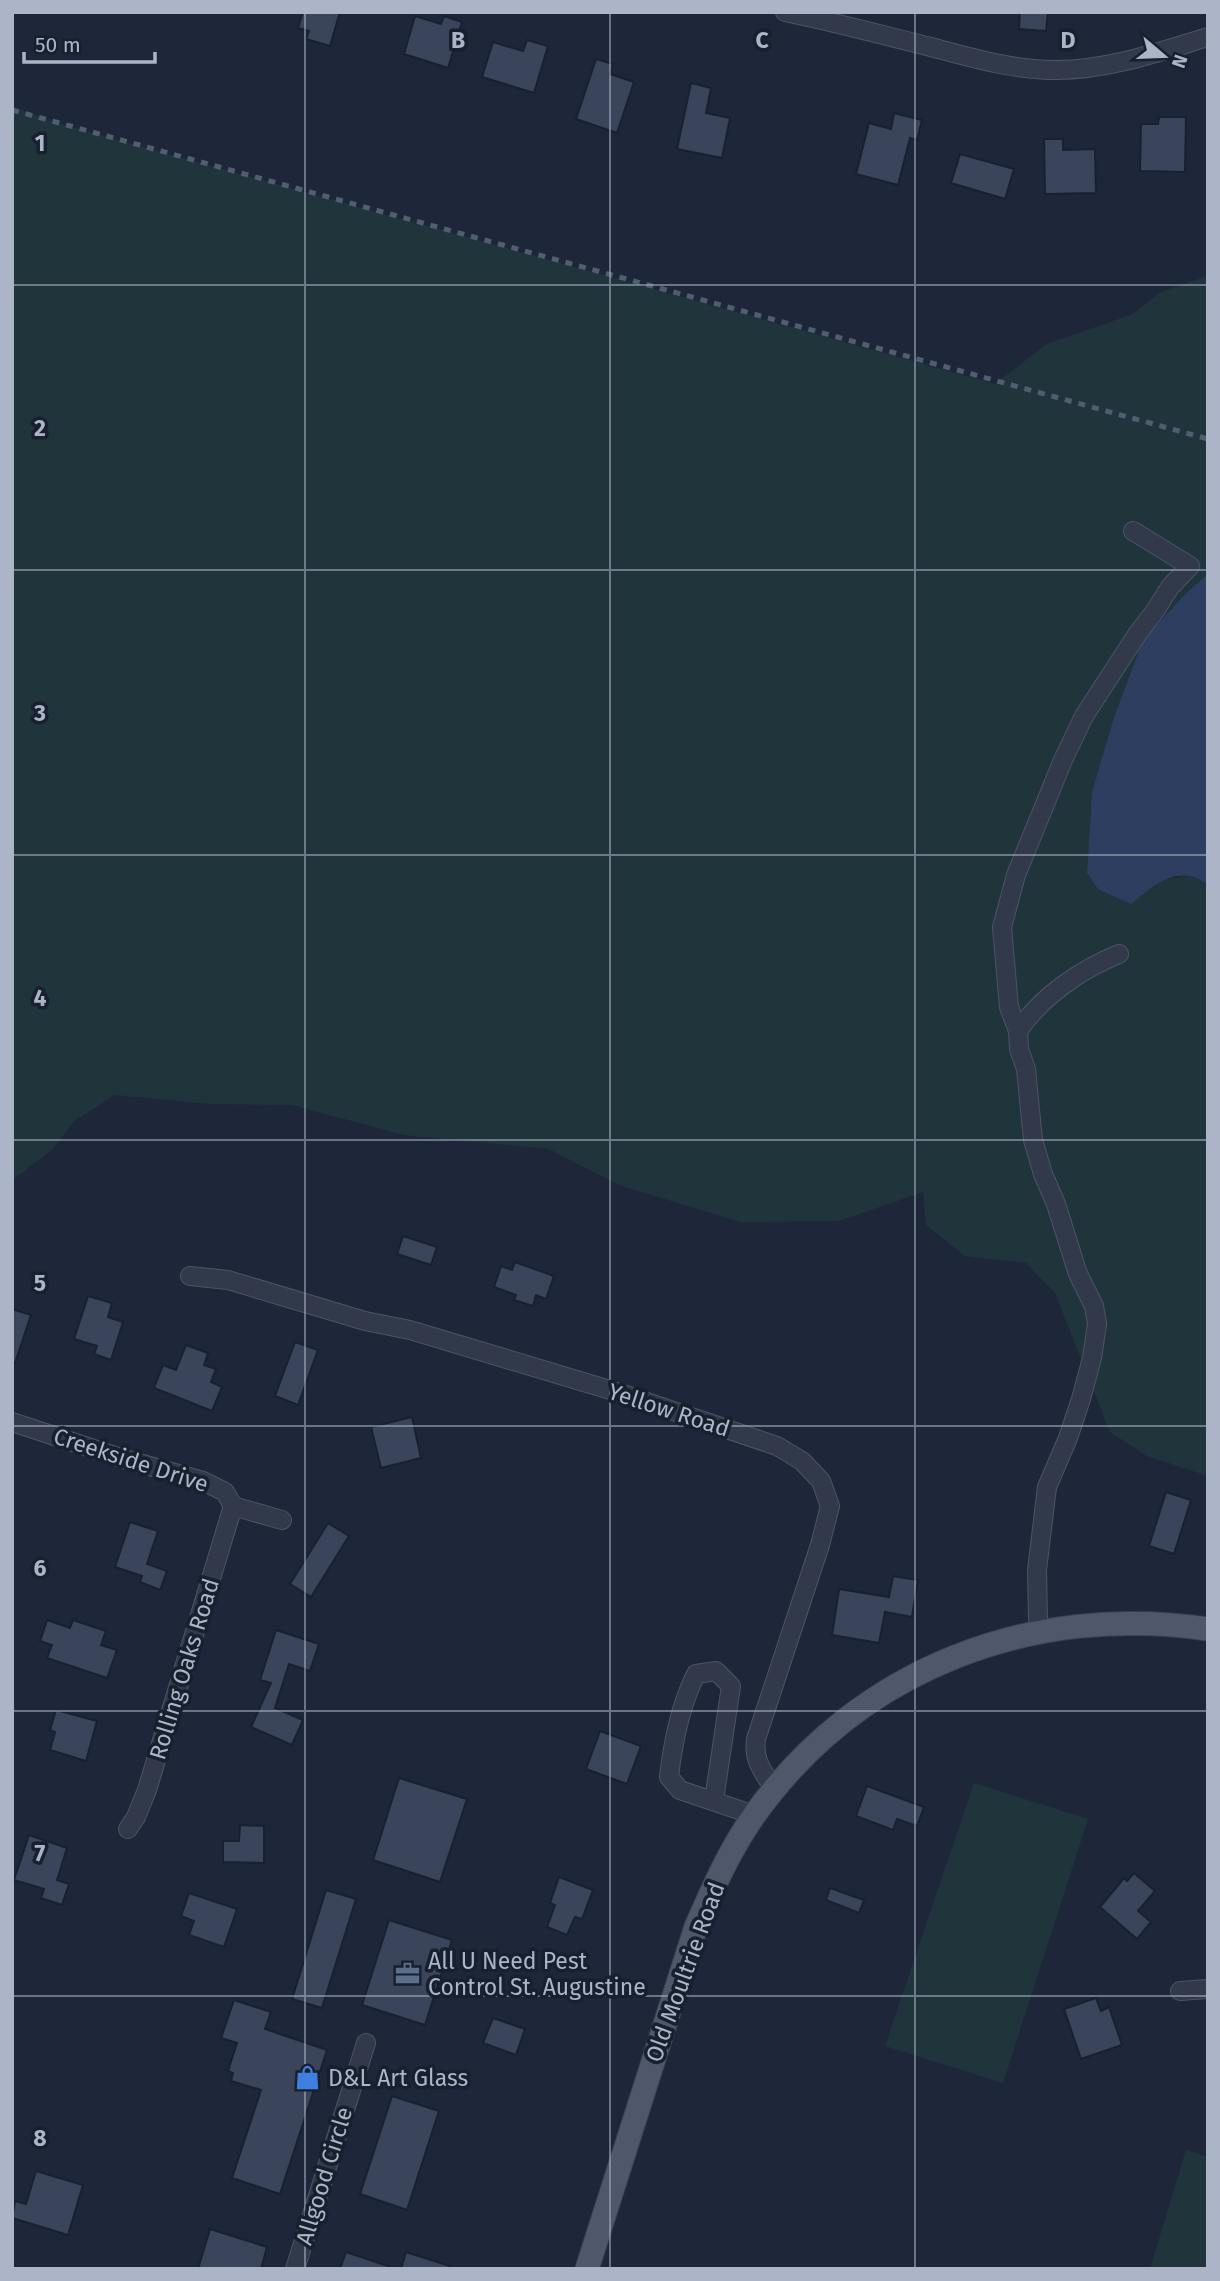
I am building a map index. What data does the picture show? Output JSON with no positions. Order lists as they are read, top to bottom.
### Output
{
  "streets": {
    "main road": ["Old Moultrie Road"],
    "street": [
      "Yellow Road",
      "Creekside Drive",
      "Rolling Oaks Road",
      "Allgood Circle"
    ]
  },
  "crossings": [
    ["Yellow Road", "Old Moultrie Road"],
    ["Creekside Drive", "Rolling Oaks Road"]
  ],
  "places": {
    "office": ["All U Need Pest Control St. Augustine"],
    "shop": ["D&L Art Glass"]
  },
  "scale_bar": "50 m",
  "north": "right",
  "grid": {
    "columns": ["B", "C", "D"],
    "rows": [
      "1",
      "2",
      "3",
      "4",
      "5",
      "6",
      "7",
      "8"
    ]
  }
}
